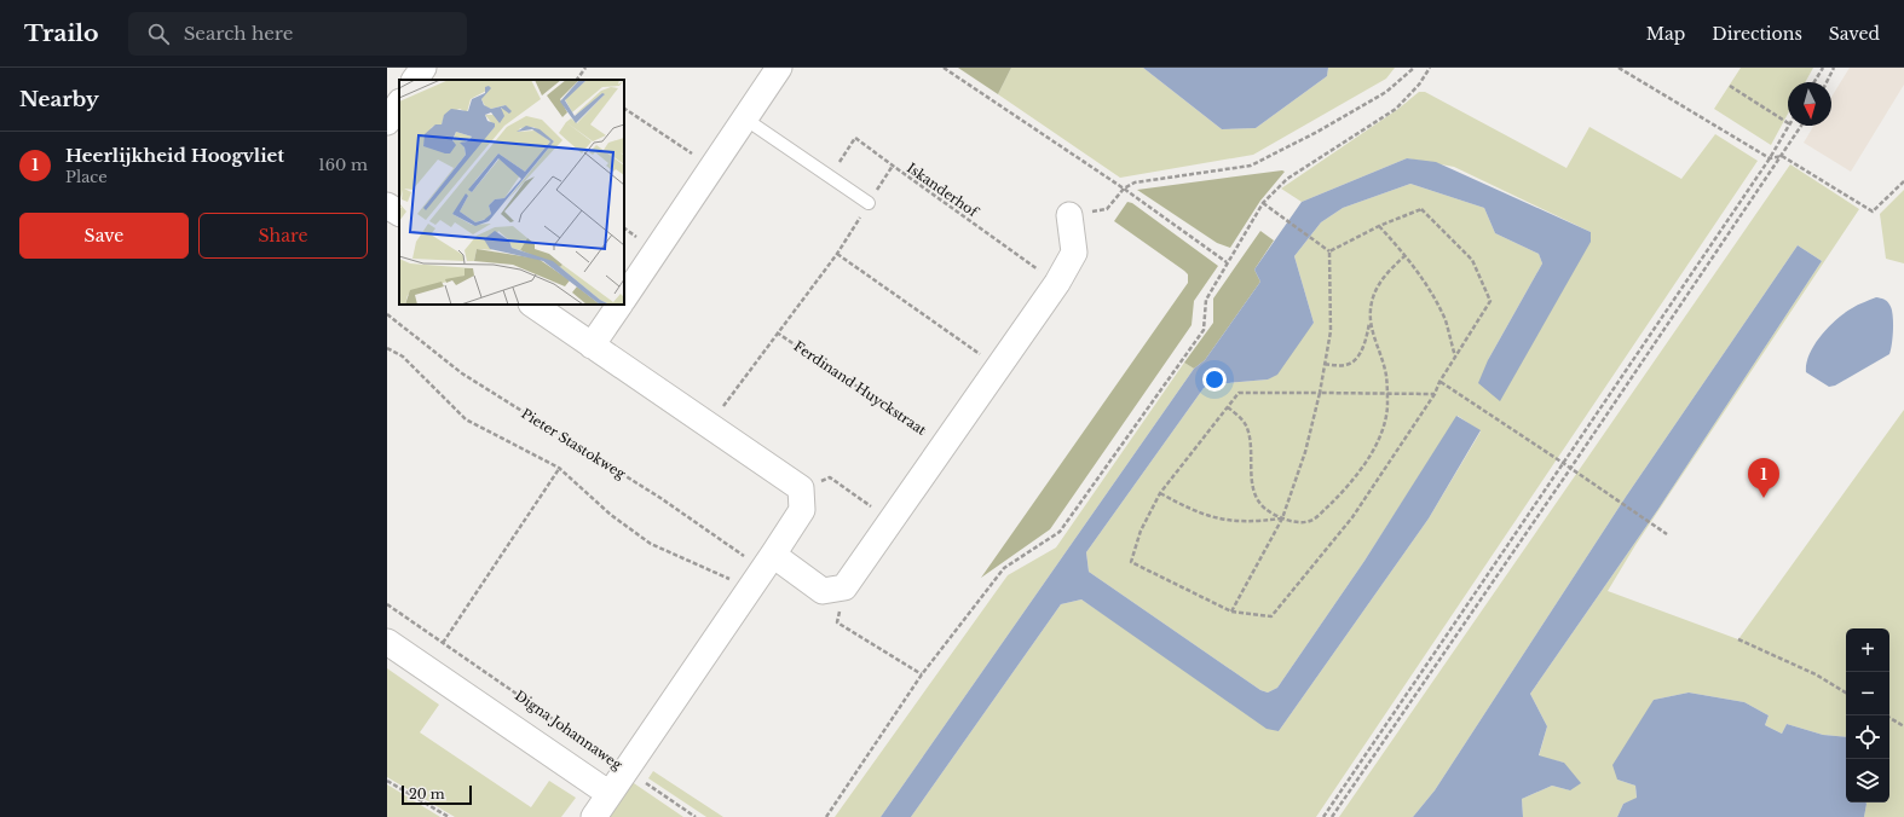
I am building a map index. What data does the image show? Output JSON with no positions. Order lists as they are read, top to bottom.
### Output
{
  "streets": {
    "path": [
      "Iskanderhof",
      "Ferdinand Huyckstraat",
      "Pieter Stastokweg",
      "Digna Johannaweg"
    ]
  },
  "scale_bar": "20 m",
  "north": "bottom",
  "page": {
    "header": "Trailo",
    "search": "Search here",
    "nav": ["Map", "Directions", "Saved"],
    "heading": "Nearby",
    "list": [
      {
        "mark": "1",
        "name": "Heerlijkheid Hoogvliet",
        "note": "Place",
        "value": "160 m"
      }
    ],
    "buttons": ["Save", "Share"],
    "pins": "1",
    "map_buttons": ["+", "−"],
    "scale": "20 m"
  }
}
